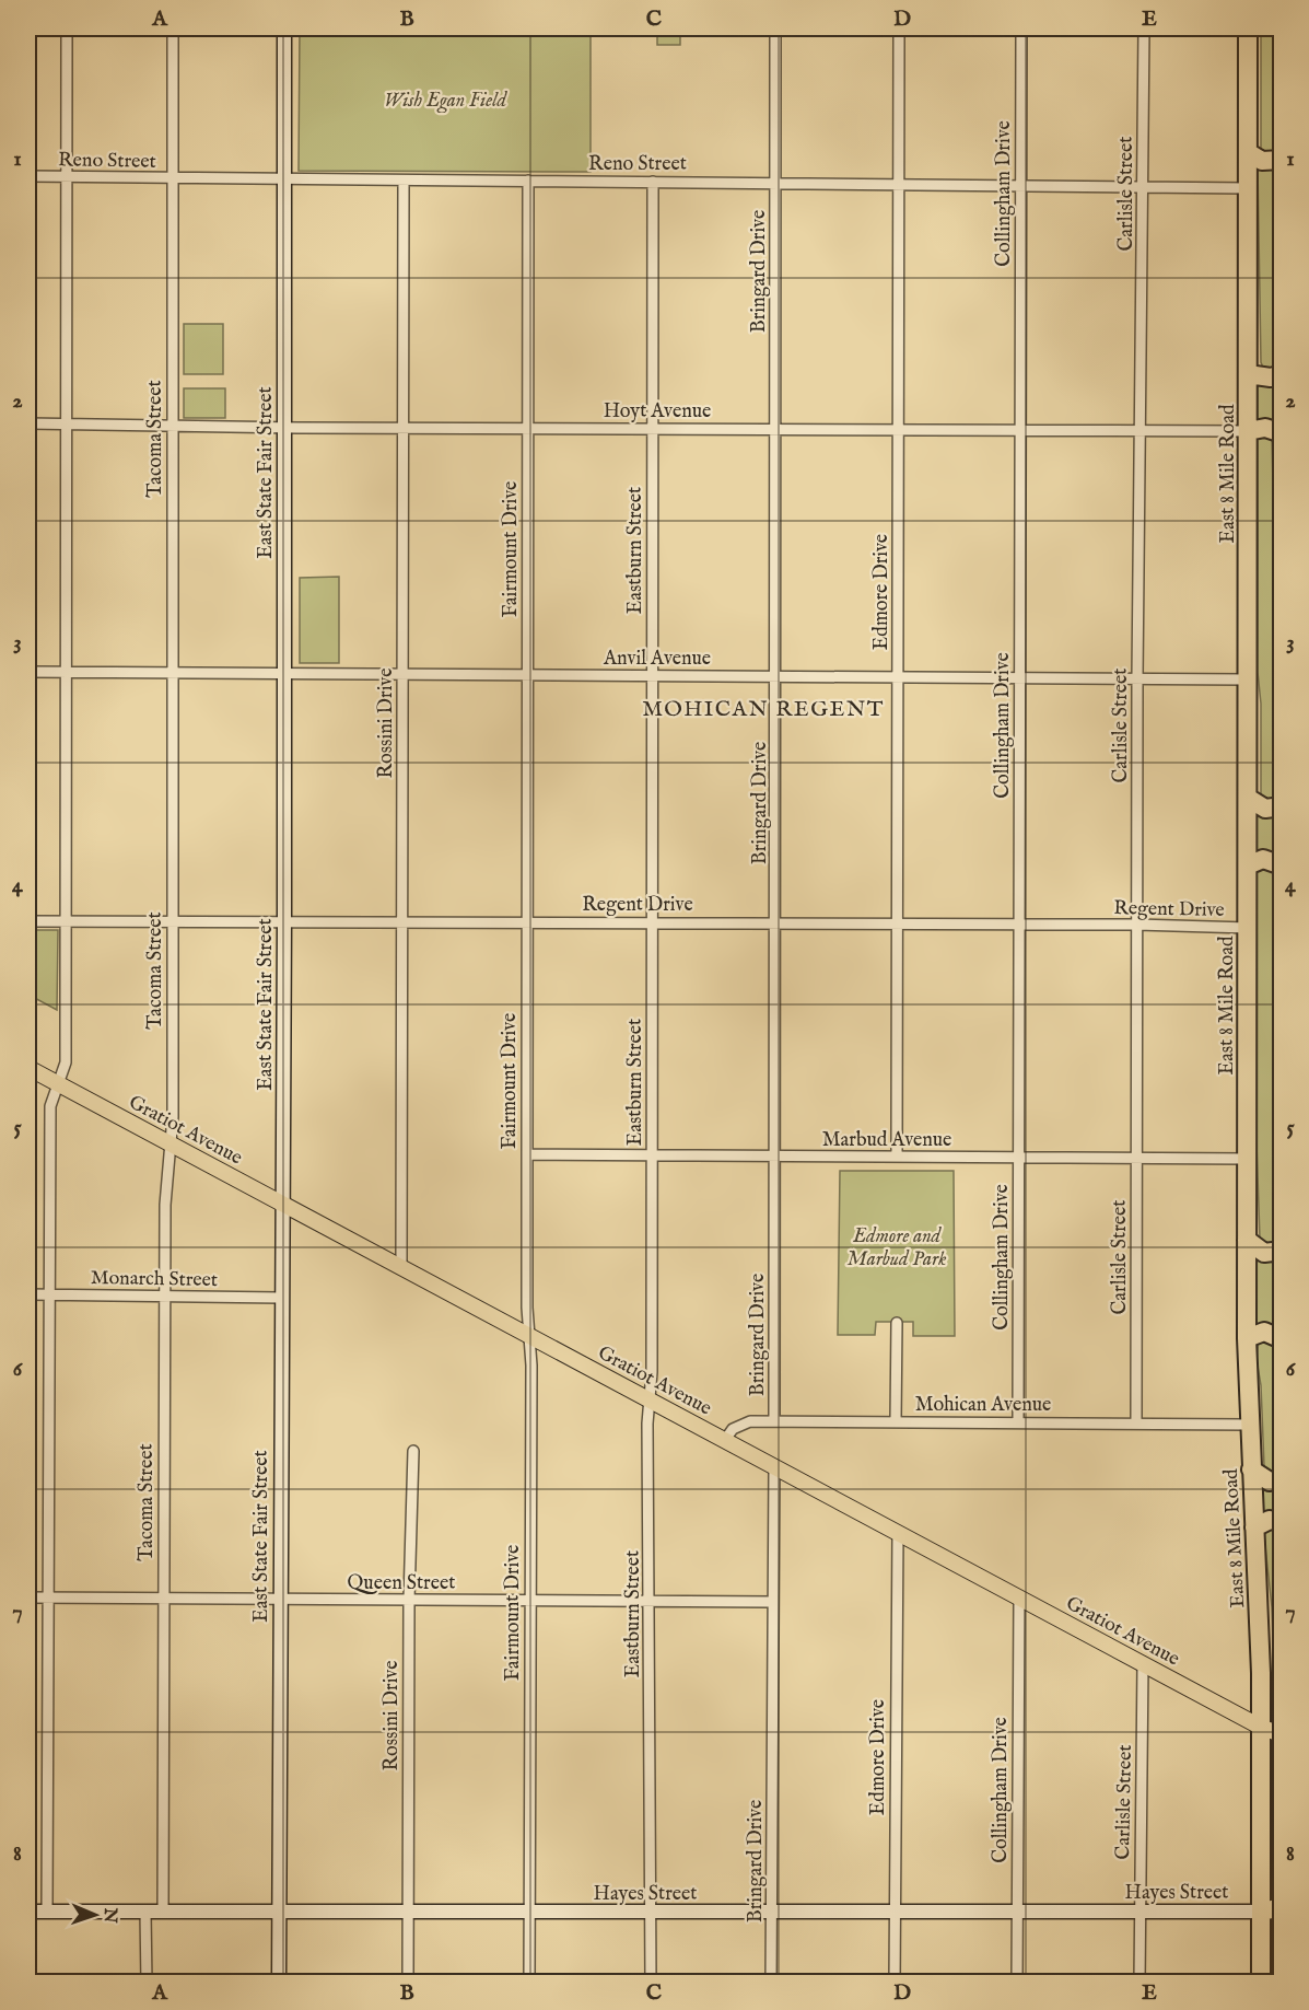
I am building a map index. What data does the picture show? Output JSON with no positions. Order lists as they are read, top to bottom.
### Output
{
  "streets": {
    "highway": ["East 8 Mile Road"],
    "main road": ["Gratiot Avenue"],
    "street": [
      "Reno Street",
      "Collingham Drive",
      "Carlisle Street",
      "Bringard Drive",
      "Hoyt Avenue",
      "Tacoma Street",
      "East State Fair Street",
      "Fairmount Drive",
      "Eastburn Street",
      "Edmore Drive",
      "Anvil Avenue",
      "Rossini Drive",
      "Regent Drive",
      "Marbud Avenue",
      "Monarch Street",
      "Mohican Avenue",
      "Queen Street",
      "Hayes Street"
    ]
  },
  "crossings": [
    ["Reno Street", "Collingham Drive"],
    ["Reno Street", "Carlisle Street"],
    ["Reno Street", "Bringard Drive"],
    ["Reno Street", "Tacoma Street"],
    ["Reno Street", "East State Fair Street"],
    ["Reno Street", "East 8 Mile Road"],
    ["Reno Street", "Fairmount Drive"],
    ["Reno Street", "Eastburn Street"],
    ["Reno Street", "Edmore Drive"],
    ["Reno Street", "Rossini Drive"],
    ["Collingham Drive", "Hoyt Avenue"],
    ["Collingham Drive", "Anvil Avenue"],
    ["Collingham Drive", "Regent Drive"],
    ["Collingham Drive", "Gratiot Avenue"],
    ["Collingham Drive", "Marbud Avenue"],
    ["Collingham Drive", "Mohican Avenue"],
    ["Collingham Drive", "Hayes Street"],
    ["Carlisle Street", "Hoyt Avenue"],
    ["Carlisle Street", "Anvil Avenue"],
    ["Carlisle Street", "Regent Drive"],
    ["Carlisle Street", "Gratiot Avenue"],
    ["Carlisle Street", "Marbud Avenue"],
    ["Carlisle Street", "Mohican Avenue"],
    ["Carlisle Street", "Hayes Street"],
    ["Bringard Drive", "Hoyt Avenue"],
    ["Bringard Drive", "Anvil Avenue"],
    ["Bringard Drive", "Regent Drive"],
    ["Bringard Drive", "Gratiot Avenue"],
    ["Bringard Drive", "Marbud Avenue"],
    ["Bringard Drive", "Mohican Avenue"],
    ["Bringard Drive", "Queen Street"],
    ["Bringard Drive", "Hayes Street"],
    ["Hoyt Avenue", "Tacoma Street"],
    ["Hoyt Avenue", "East State Fair Street"],
    ["Hoyt Avenue", "East 8 Mile Road"],
    ["Hoyt Avenue", "Fairmount Drive"],
    ["Hoyt Avenue", "Eastburn Street"],
    ["Hoyt Avenue", "Edmore Drive"],
    ["Hoyt Avenue", "Rossini Drive"],
    ["Tacoma Street", "Anvil Avenue"],
    ["Tacoma Street", "Regent Drive"],
    ["Tacoma Street", "Gratiot Avenue"],
    ["Tacoma Street", "Monarch Street"],
    ["Tacoma Street", "Queen Street"],
    ["Tacoma Street", "Hayes Street"],
    ["East State Fair Street", "Anvil Avenue"],
    ["East State Fair Street", "Regent Drive"],
    ["East State Fair Street", "Gratiot Avenue"],
    ["East State Fair Street", "Monarch Street"],
    ["East State Fair Street", "Queen Street"],
    ["East State Fair Street", "Hayes Street"],
    ["East 8 Mile Road", "Anvil Avenue"],
    ["East 8 Mile Road", "Regent Drive"],
    ["East 8 Mile Road", "Gratiot Avenue"],
    ["East 8 Mile Road", "Marbud Avenue"],
    ["East 8 Mile Road", "Mohican Avenue"],
    ["East 8 Mile Road", "Hayes Street"],
    ["Fairmount Drive", "Anvil Avenue"],
    ["Fairmount Drive", "Regent Drive"],
    ["Fairmount Drive", "Gratiot Avenue"],
    ["Fairmount Drive", "Marbud Avenue"],
    ["Fairmount Drive", "Queen Street"],
    ["Fairmount Drive", "Hayes Street"],
    ["Eastburn Street", "Anvil Avenue"],
    ["Eastburn Street", "Regent Drive"],
    ["Eastburn Street", "Gratiot Avenue"],
    ["Eastburn Street", "Marbud Avenue"],
    ["Eastburn Street", "Queen Street"],
    ["Eastburn Street", "Hayes Street"],
    ["Edmore Drive", "Anvil Avenue"],
    ["Edmore Drive", "Regent Drive"],
    ["Edmore Drive", "Gratiot Avenue"],
    ["Edmore Drive", "Marbud Avenue"],
    ["Edmore Drive", "Hayes Street"],
    ["Anvil Avenue", "Rossini Drive"],
    ["Rossini Drive", "Regent Drive"],
    ["Rossini Drive", "Gratiot Avenue"],
    ["Rossini Drive", "Queen Street"],
    ["Rossini Drive", "Hayes Street"],
    ["Gratiot Avenue", "Mohican Avenue"]
  ],
  "districts": ["MOHICAN REGENT"],
  "parks": ["Wish Egan Field", "Edmore and Marbud Park"],
  "north": "right",
  "grid": {
    "columns": [
      "A",
      "B",
      "C",
      "D",
      "E"
    ],
    "rows": [
      "1",
      "2",
      "3",
      "4",
      "5",
      "6",
      "7",
      "8"
    ]
  }
}
